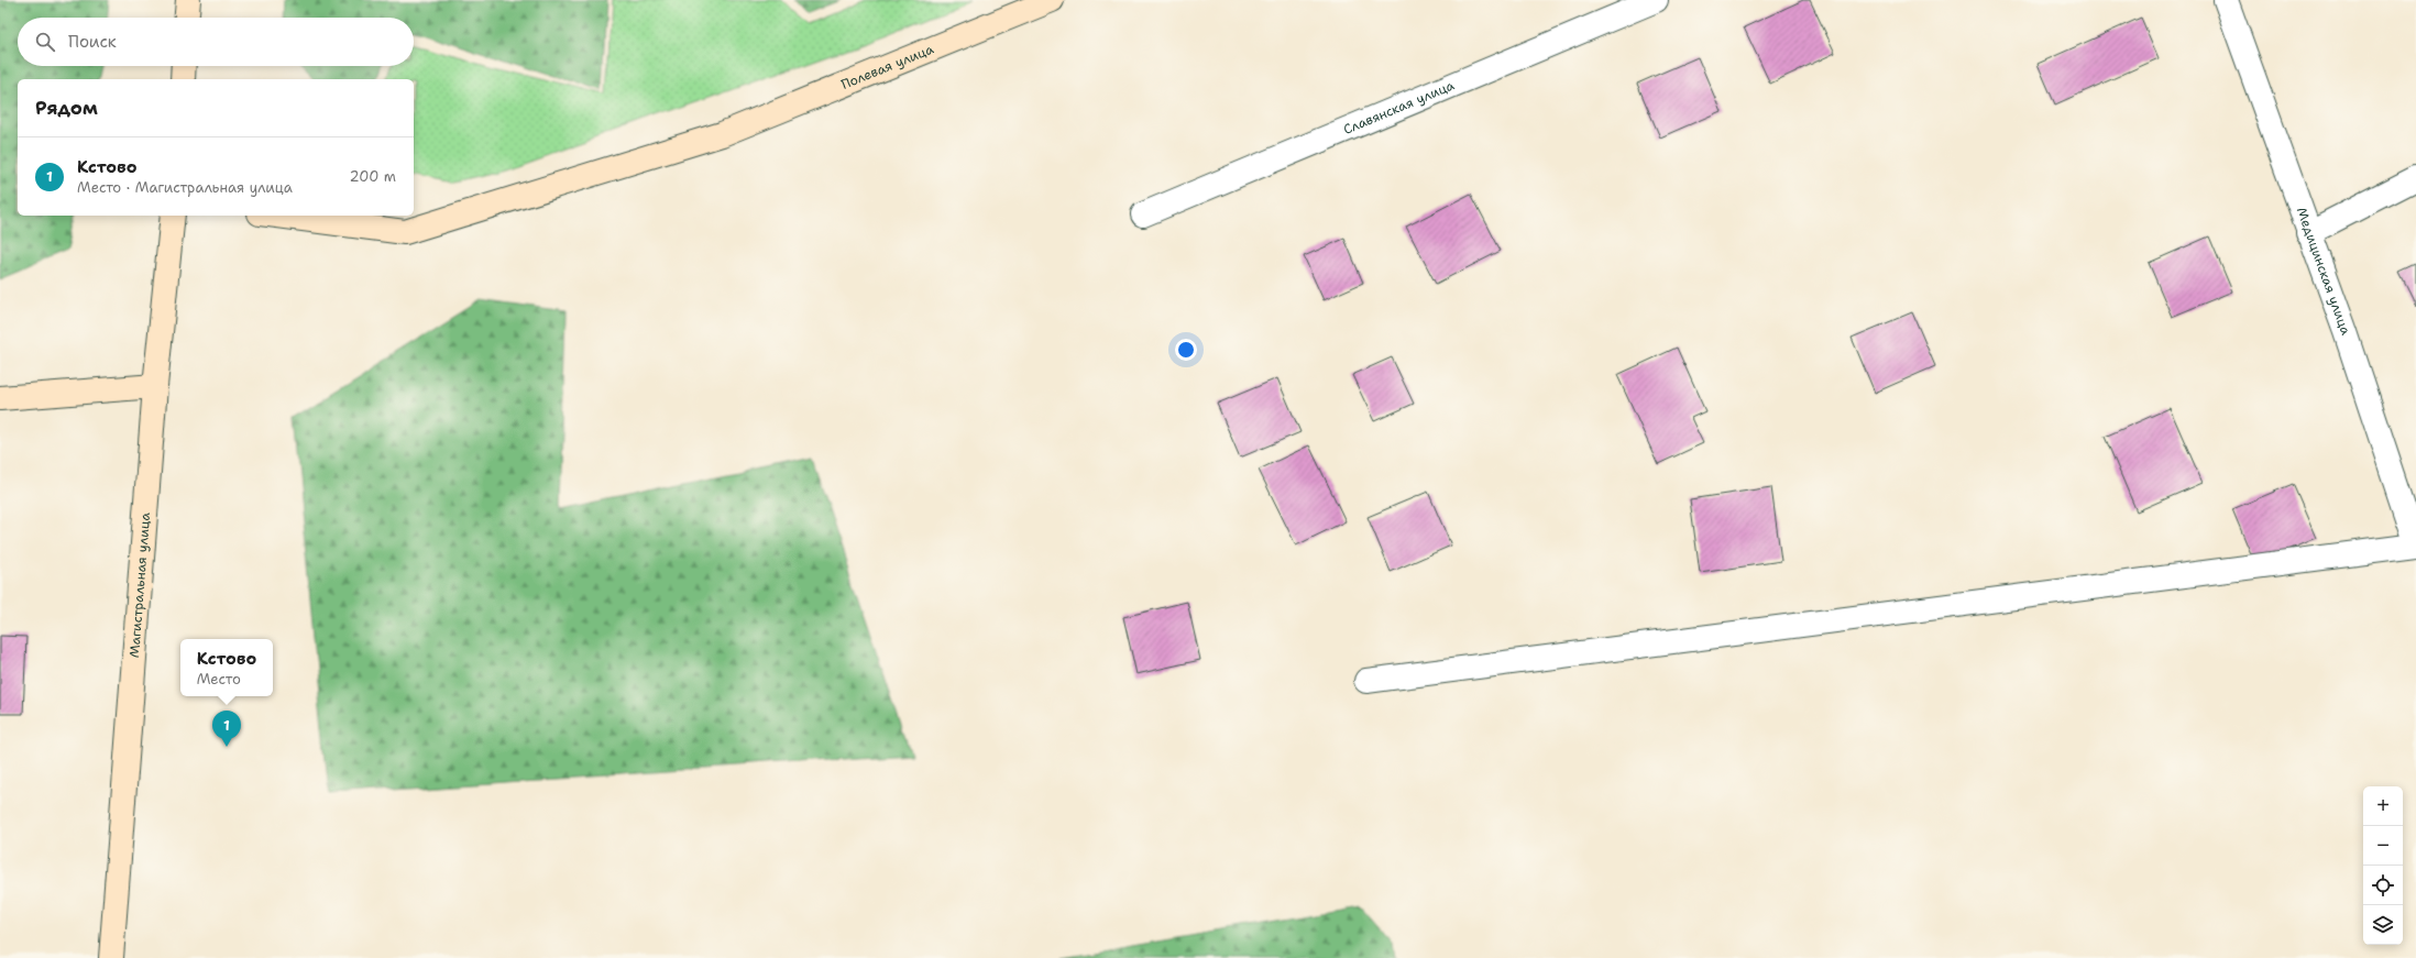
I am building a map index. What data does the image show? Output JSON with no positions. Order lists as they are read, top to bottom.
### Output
{
  "streets": {
    "street": [
      "Полевая улица",
      "Славянская улица",
      "Медицинская улица",
      "Магистральная улица"
    ]
  },
  "page": {
    "search": "Поиск",
    "heading": "Рядом",
    "list": [
      {
        "mark": "1",
        "name": "Кстово",
        "note": "Место · Магистральная улица",
        "value": "200 m"
      }
    ],
    "popup": ["Кстово", "Место"],
    "pins": "1",
    "map_buttons": ["+", "−"]
  }
}
